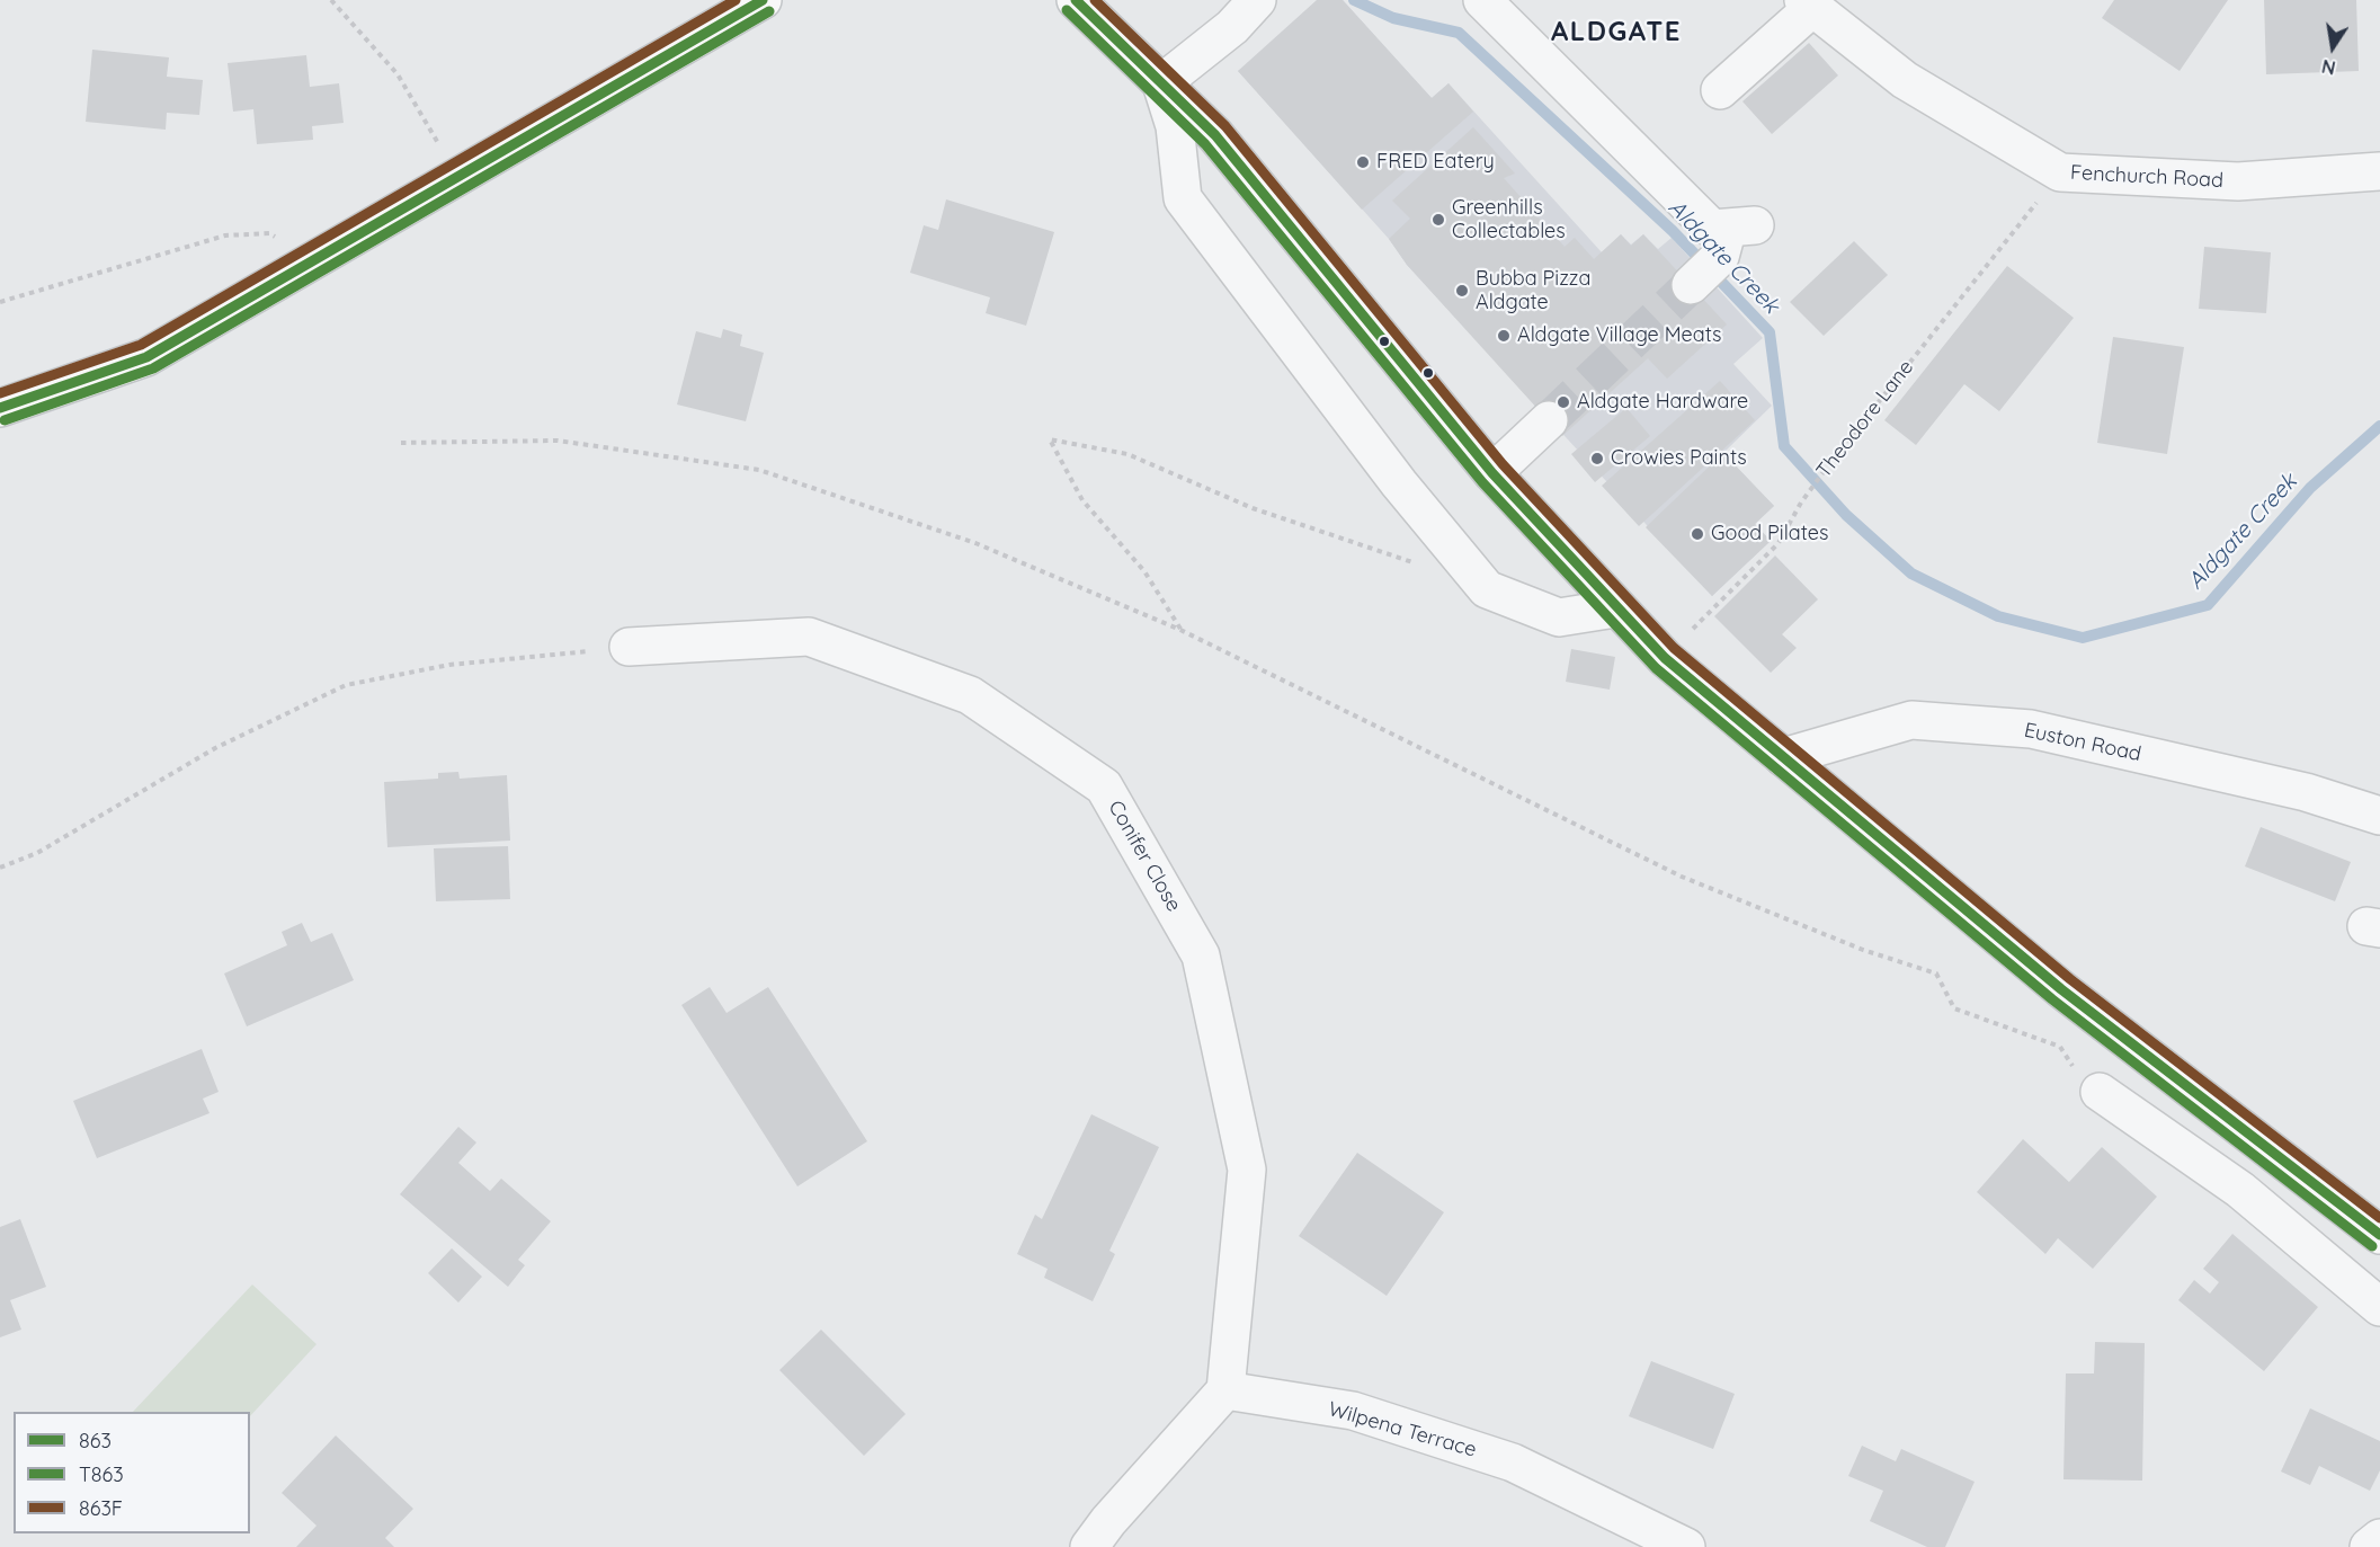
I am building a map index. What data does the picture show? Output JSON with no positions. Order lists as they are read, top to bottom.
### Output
{
  "streets": {
    "street": [
      "Fenchurch Road",
      "Euston Road",
      "Conifer Close",
      "Wilpena Terrace"
    ],
    "path": ["Theodore Lane"]
  },
  "crossings": [
    ["Fenchurch Road", "Theodore Lane"],
    ["Conifer Close", "Wilpena Terrace"]
  ],
  "districts": ["ALDGATE"],
  "water": ["Aldgate Creek"],
  "places": [
    "FRED Eatery",
    "Greenhills Collectables",
    "Bubba Pizza Aldgate",
    "Aldgate Village Meats",
    "Aldgate Hardware",
    "Crowies Paints",
    "Good Pilates"
  ],
  "lines": ["transit line 863", "transit line 863F", "transit line T863"],
  "legend": ["863", "T863", "863F"],
  "north": "bottom"
}
